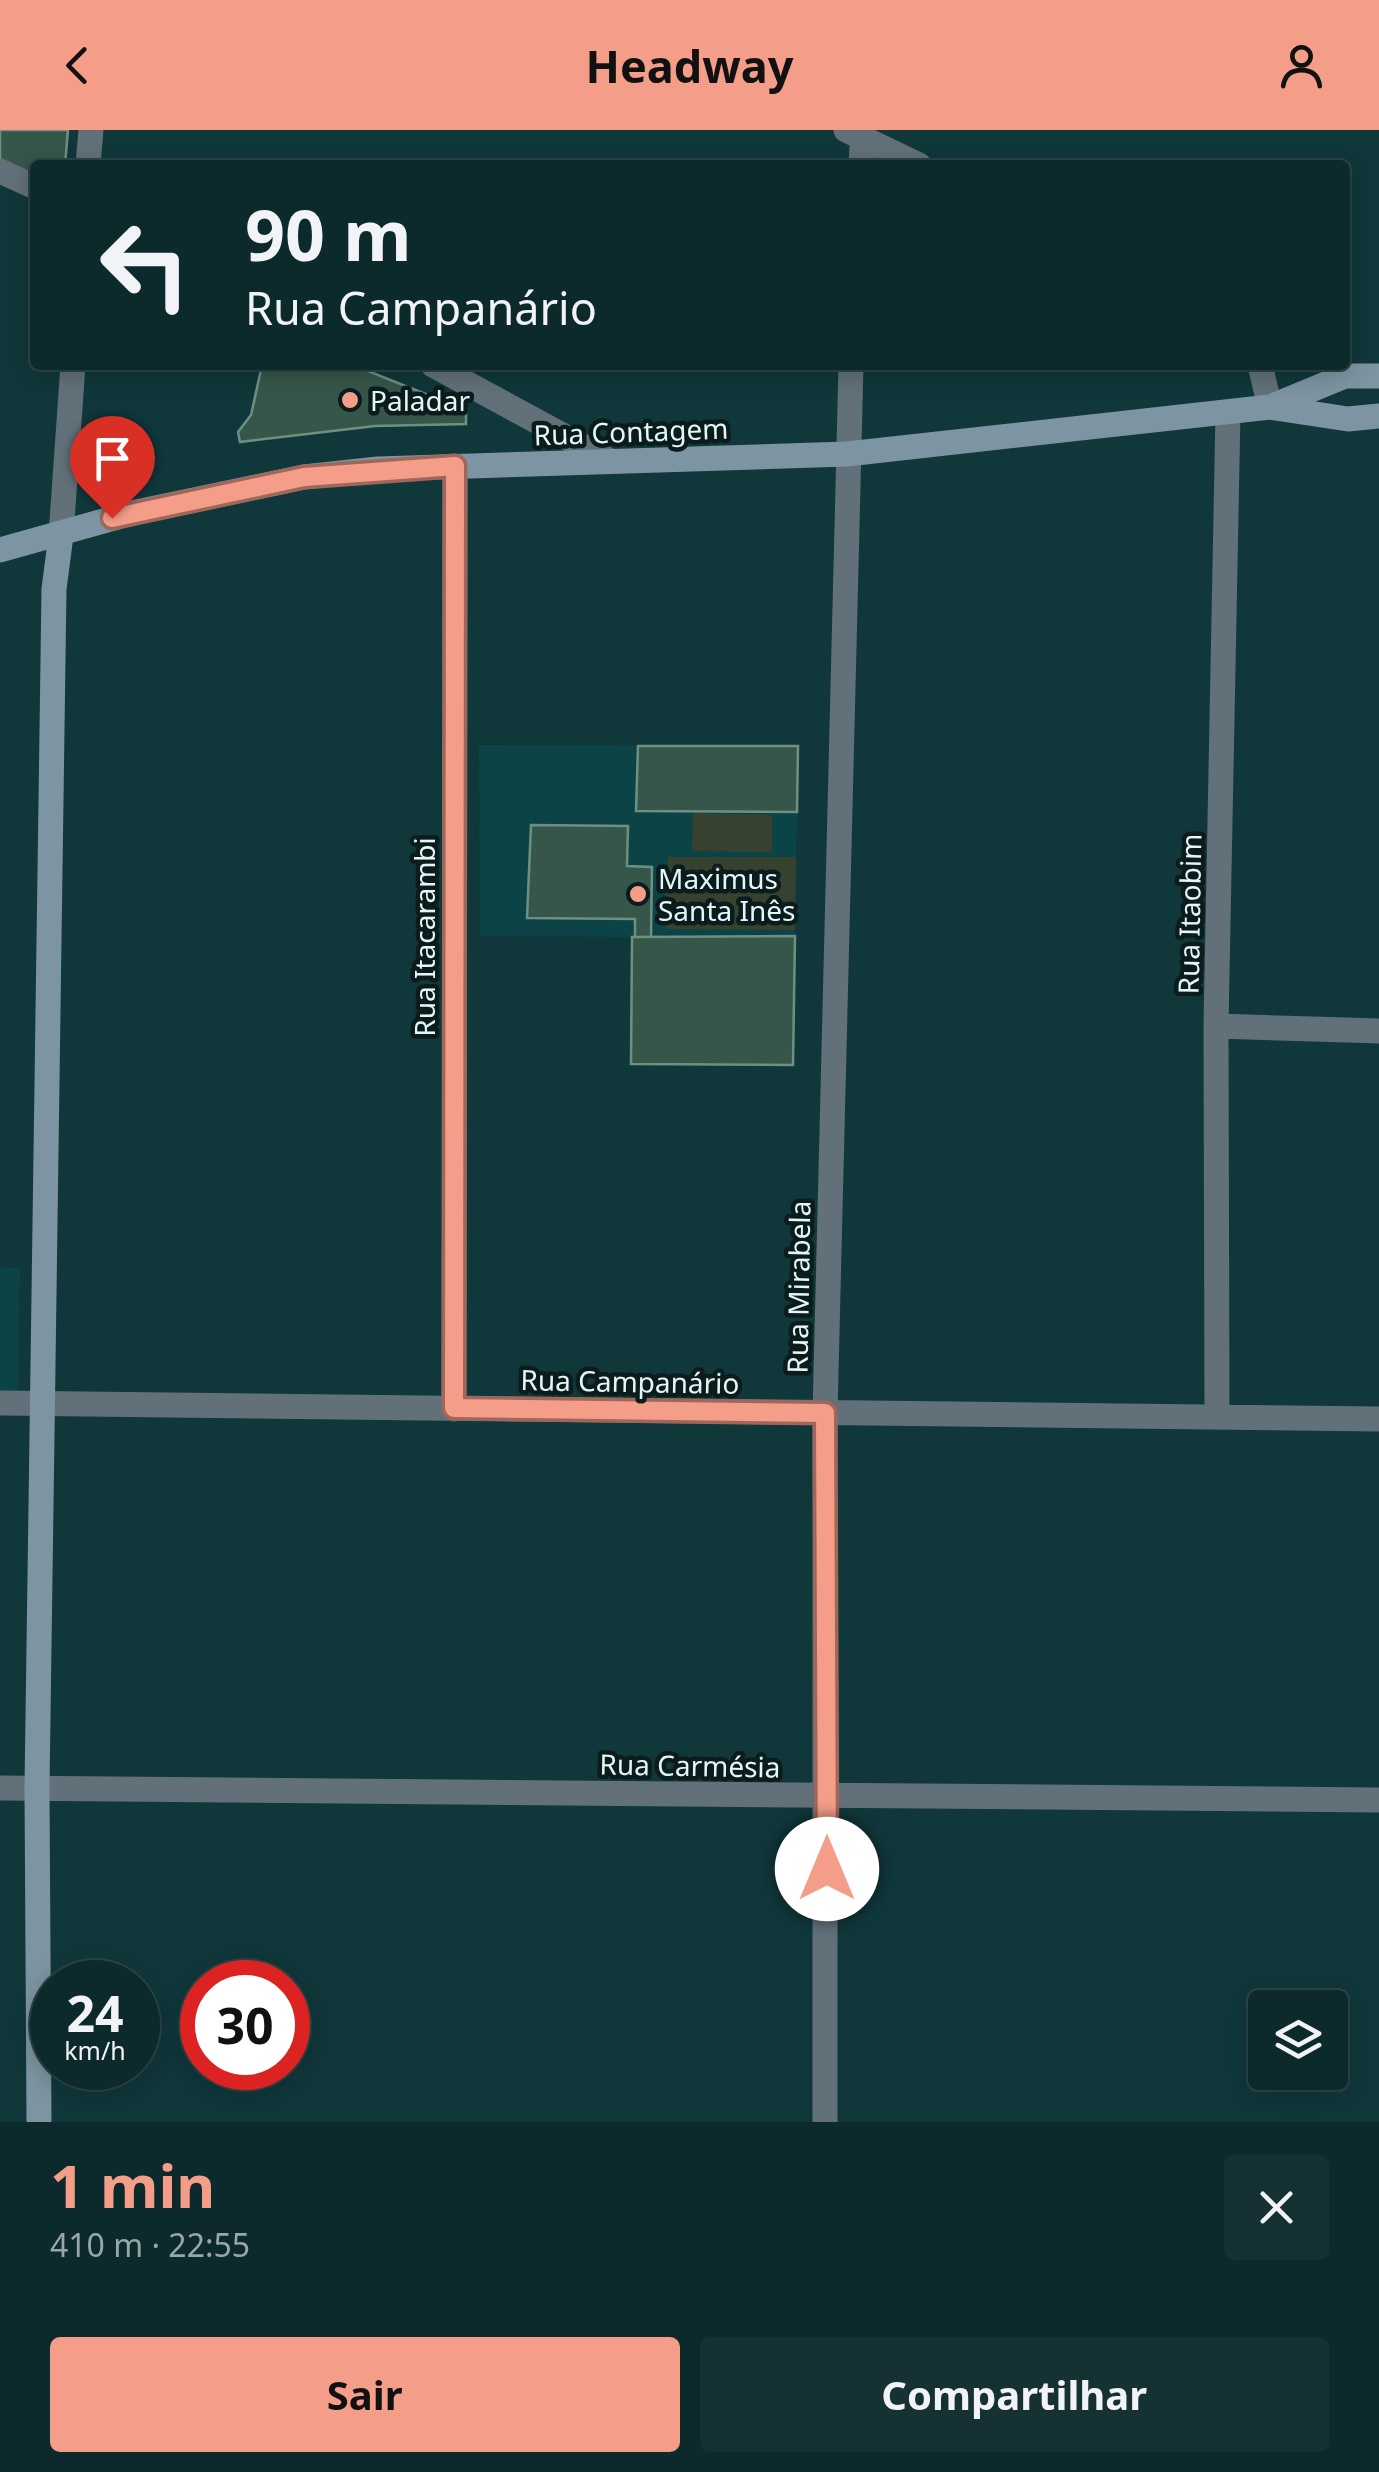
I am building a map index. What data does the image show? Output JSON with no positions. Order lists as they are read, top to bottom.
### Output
{
  "streets": {
    "street": [
      "Rua Contagem",
      "Rua Itaobim",
      "Rua Itacarambi",
      "Rua Mirabela",
      "Rua Campanário",
      "Rua Carmésia"
    ]
  },
  "crossings": [
    ["Rua Contagem", "Rua Itaobim"],
    ["Rua Contagem", "Rua Itacarambi"],
    ["Rua Contagem", "Rua Mirabela"],
    ["Rua Itaobim", "Rua Campanário"],
    ["Rua Itacarambi", "Rua Campanário"],
    ["Rua Mirabela", "Rua Campanário"],
    ["Rua Mirabela", "Rua Carmésia"]
  ],
  "places": ["Paladar", "Maximus Santa Inês"],
  "page": {
    "header": "Headway",
    "turn": ["90 m", "Rua Campanário"],
    "speed": "24 km/h",
    "limit": "30",
    "heading": ["1 min", "410 m · 22:55"],
    "buttons": ["Sair", "Compartilhar"]
  }
}
